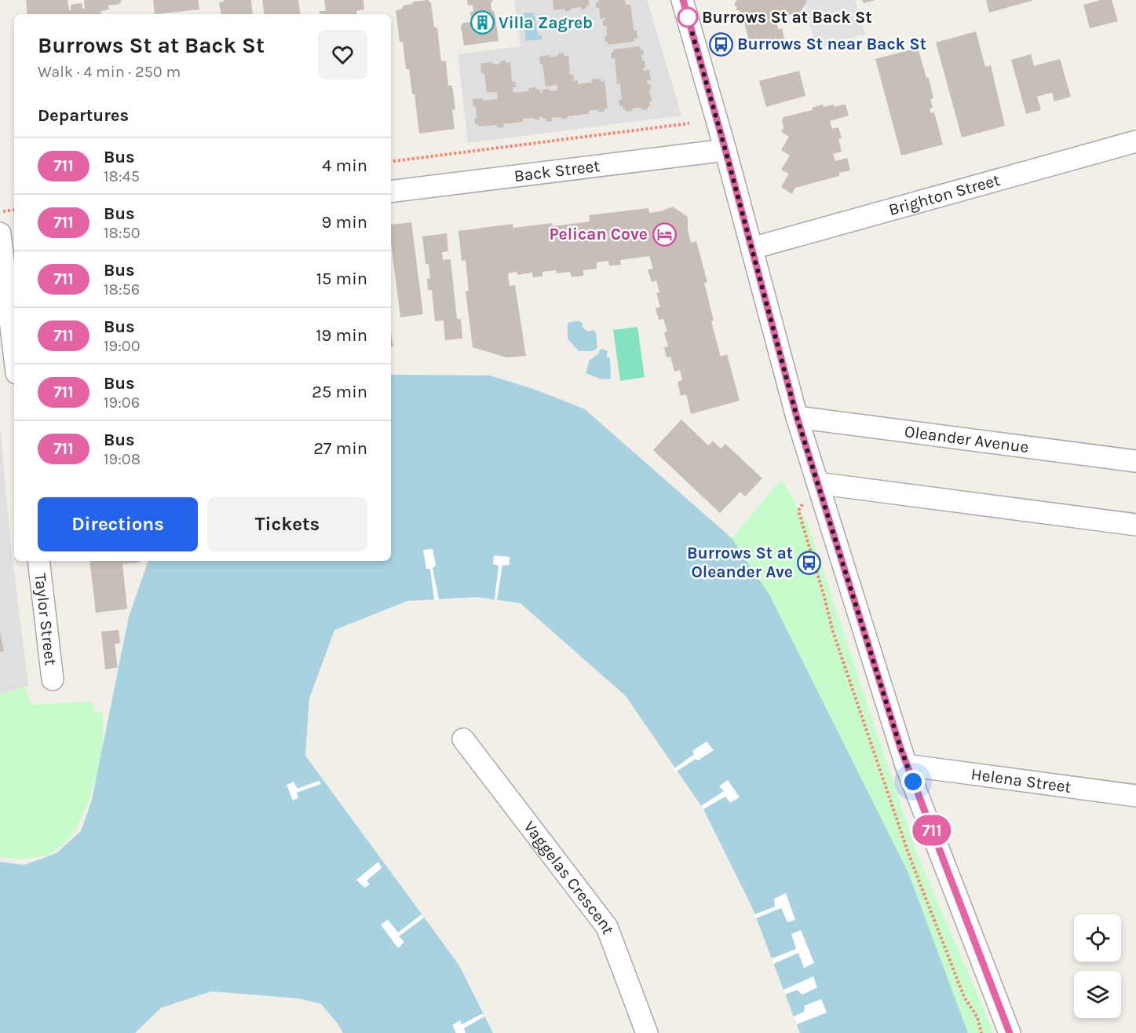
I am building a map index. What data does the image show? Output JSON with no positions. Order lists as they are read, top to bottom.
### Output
{
  "streets": {
    "street": [
      "Back Street",
      "Brighton Street",
      "Oleander Avenue",
      "Taylor Street",
      "Helena Street",
      "Vaggelas Crescent"
    ]
  },
  "places": {
    "other": ["Burrows St at Back St"],
    "building": ["Villa Zagreb"],
    "bus stop": ["Burrows St near Back St", "Burrows St at Oleander Ave"],
    "hotel": ["Pelican Cove"]
  },
  "lines": ["bus line 711"],
  "page": {
    "on_map": "711",
    "heading": [
      ["Burrows St at Back St", "Walk · 4 min · 250 m"],
      "Departures"
    ],
    "list": [
      {
        "mark": "711",
        "name": "Bus",
        "note": "18:45",
        "value": "4 min"
      },
      {
        "mark": "711",
        "name": "Bus",
        "note": "18:50",
        "value": "9 min"
      },
      {
        "mark": "711",
        "name": "Bus",
        "note": "18:56",
        "value": "15 min"
      },
      {
        "mark": "711",
        "name": "Bus",
        "note": "19:00",
        "value": "19 min"
      },
      {
        "mark": "711",
        "name": "Bus",
        "note": "19:06",
        "value": "25 min"
      },
      {
        "mark": "711",
        "name": "Bus",
        "note": "19:08",
        "value": "27 min"
      }
    ],
    "buttons": ["Directions", "Tickets"]
  }
}
